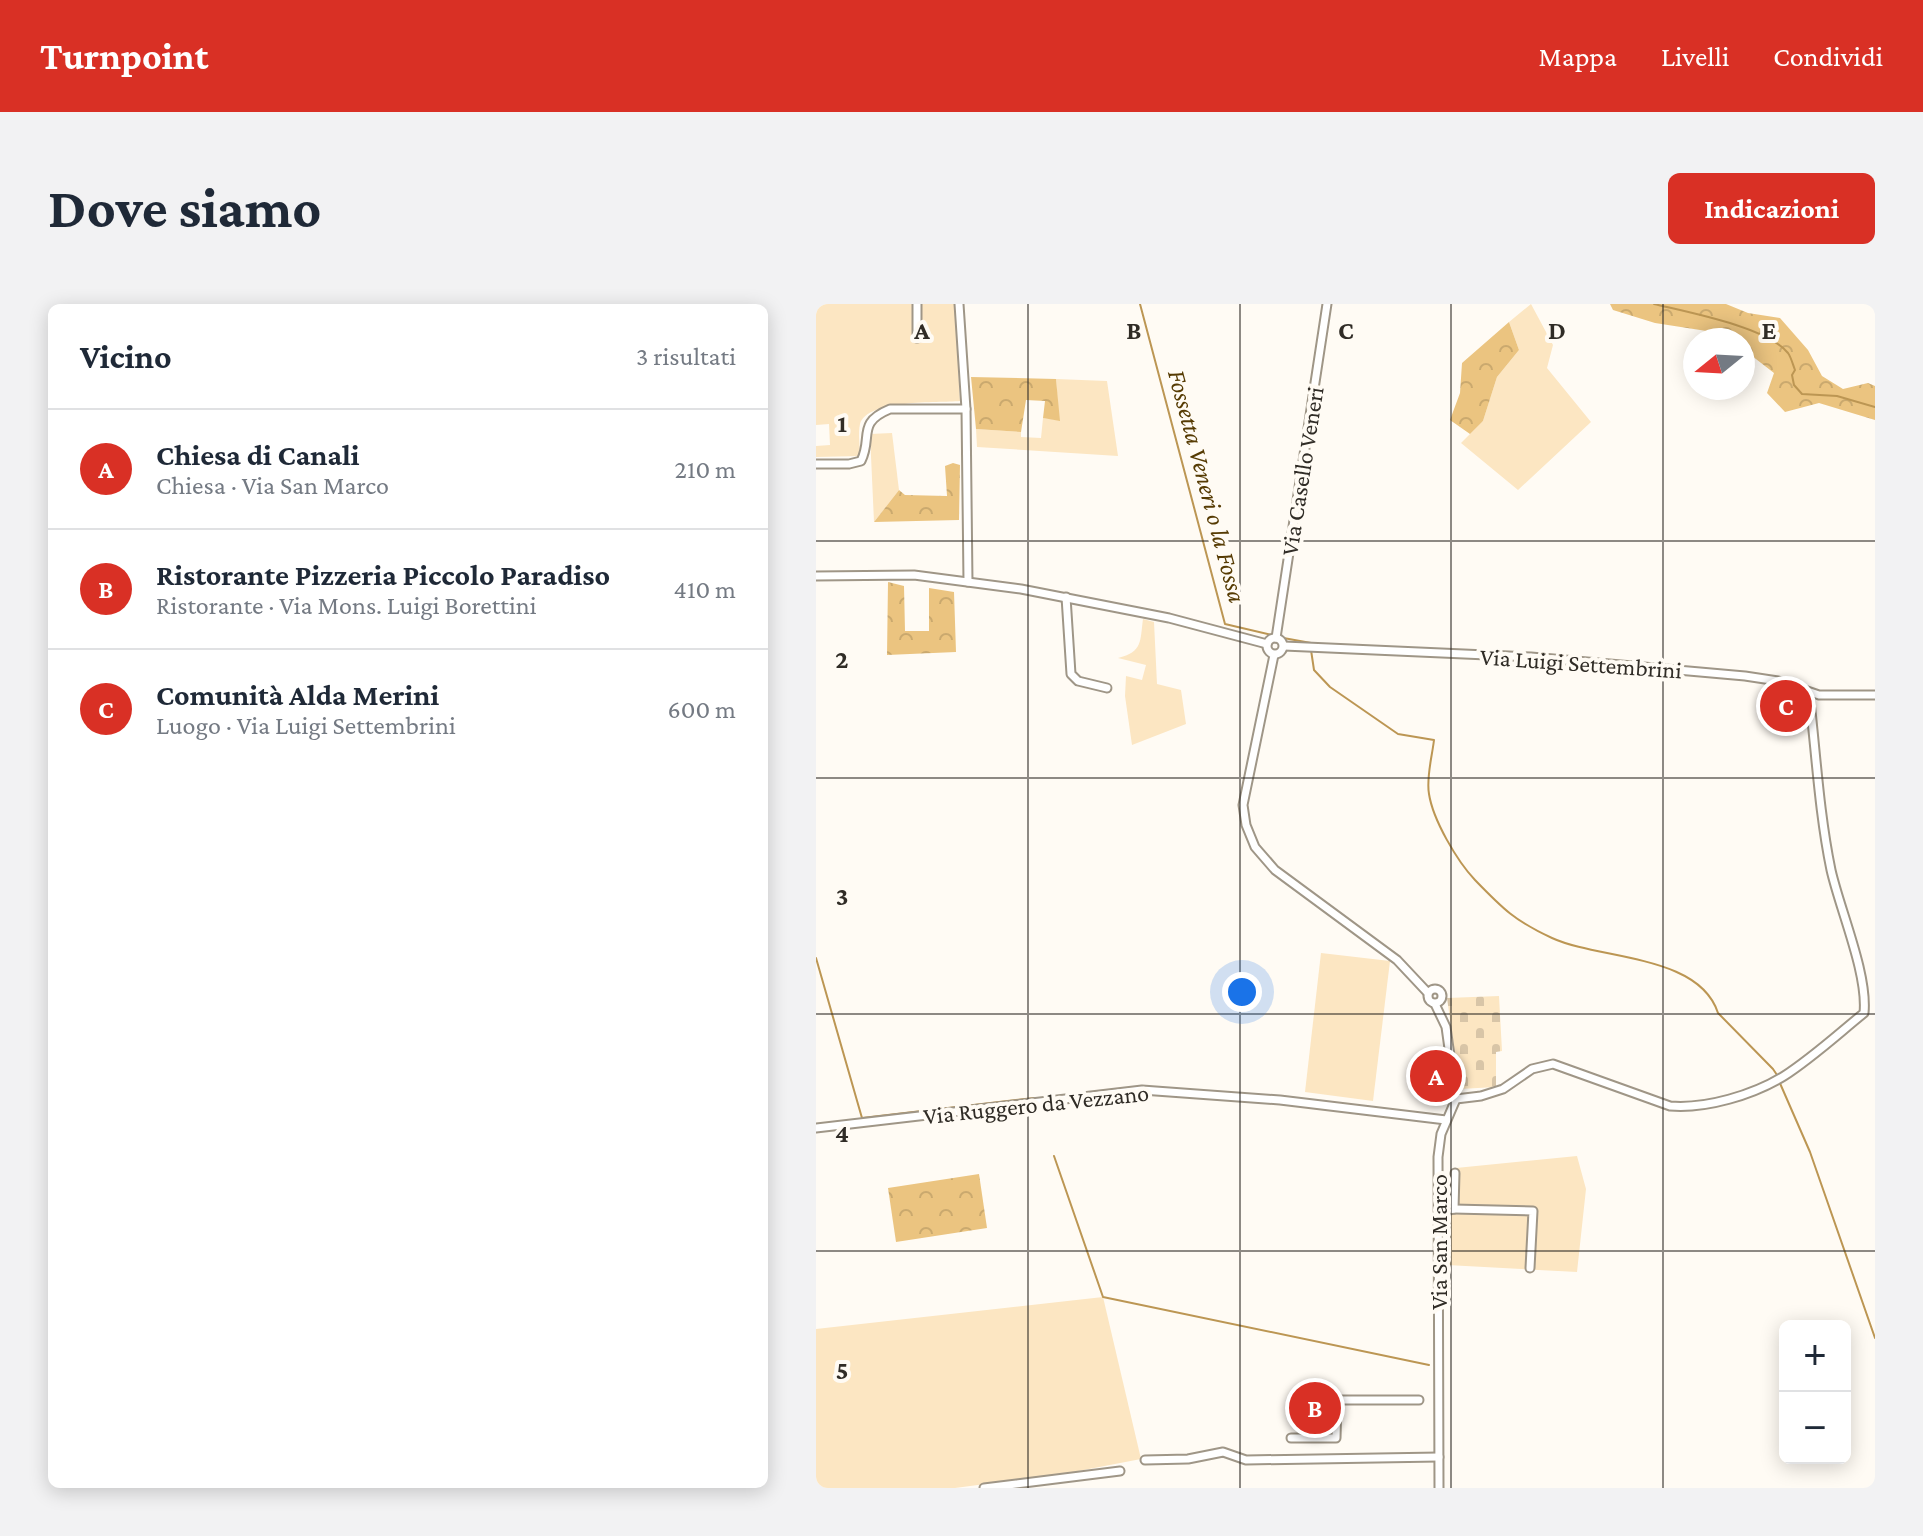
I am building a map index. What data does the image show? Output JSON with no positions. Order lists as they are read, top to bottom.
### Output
{
  "streets": {
    "street": [
      "Via Casello Veneri",
      "Via Luigi Settembrini",
      "Via Ruggero da Vezzano",
      "Via San Marco"
    ]
  },
  "crossings": [
    ["Via Casello Veneri", "Via Luigi Settembrini"],
    ["Via Ruggero da Vezzano", "Via San Marco"]
  ],
  "water": ["Fossetta Veneri o la Fossa"],
  "north": "left",
  "page": {
    "header": "Turnpoint",
    "nav": ["Mappa", "Livelli", "Condividi"],
    "buttons": "Indicazioni",
    "title": "Dove siamo",
    "heading": ["Vicino", "3 risultati"],
    "list": [
      {
        "mark": "A",
        "name": "Chiesa di Canali",
        "note": "Chiesa · Via San Marco",
        "value": "210 m"
      },
      {
        "mark": "B",
        "name": "Ristorante Pizzeria Piccolo Paradiso",
        "note": "Ristorante · Via Mons. Luigi Borettini",
        "value": "410 m"
      },
      {
        "mark": "C",
        "name": "Comunità Alda Merini",
        "note": "Luogo · Via Luigi Settembrini",
        "value": "600 m"
      }
    ],
    "pins": ["C", "A", "B"],
    "map_buttons": ["+", "−"]
  },
  "grid": {
    "columns": [
      "A",
      "B",
      "C",
      "D",
      "E"
    ],
    "rows": [
      "1",
      "2",
      "3",
      "4",
      "5"
    ]
  }
}
